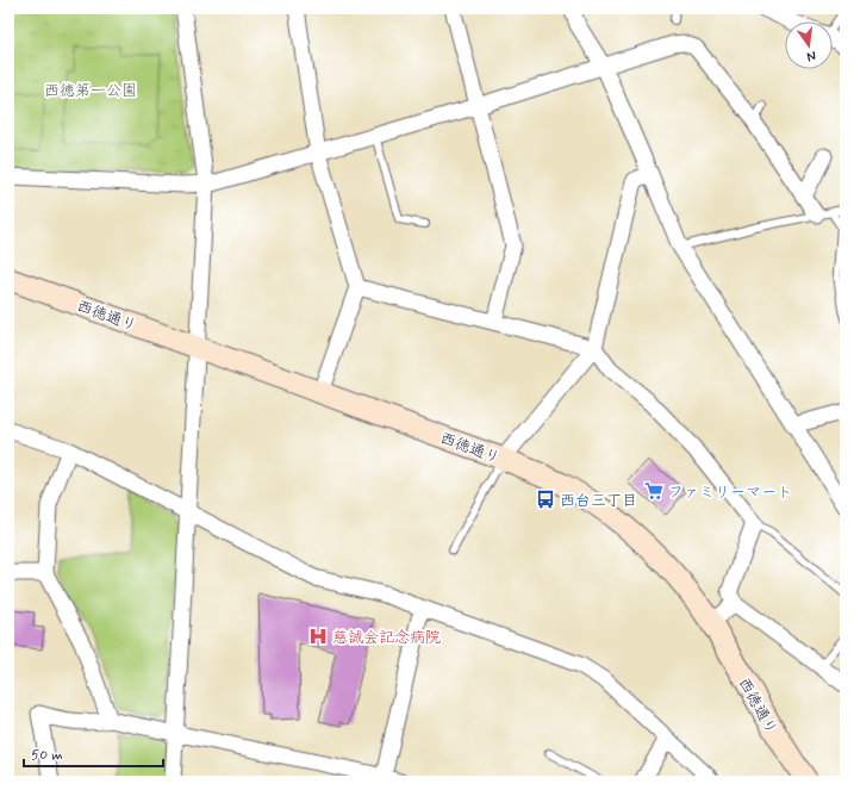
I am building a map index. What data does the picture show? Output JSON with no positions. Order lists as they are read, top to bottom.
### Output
{
  "streets": {
    "street": ["西徳通り"]
  },
  "parks": ["西徳第一公園"],
  "places": {
    "supermarket": ["ファミリーマート"],
    "bus stop": ["西台三丁目"],
    "hospital": ["慈誠会記念病院"]
  },
  "scale_bar": "50 m",
  "north": "bottom"
}
